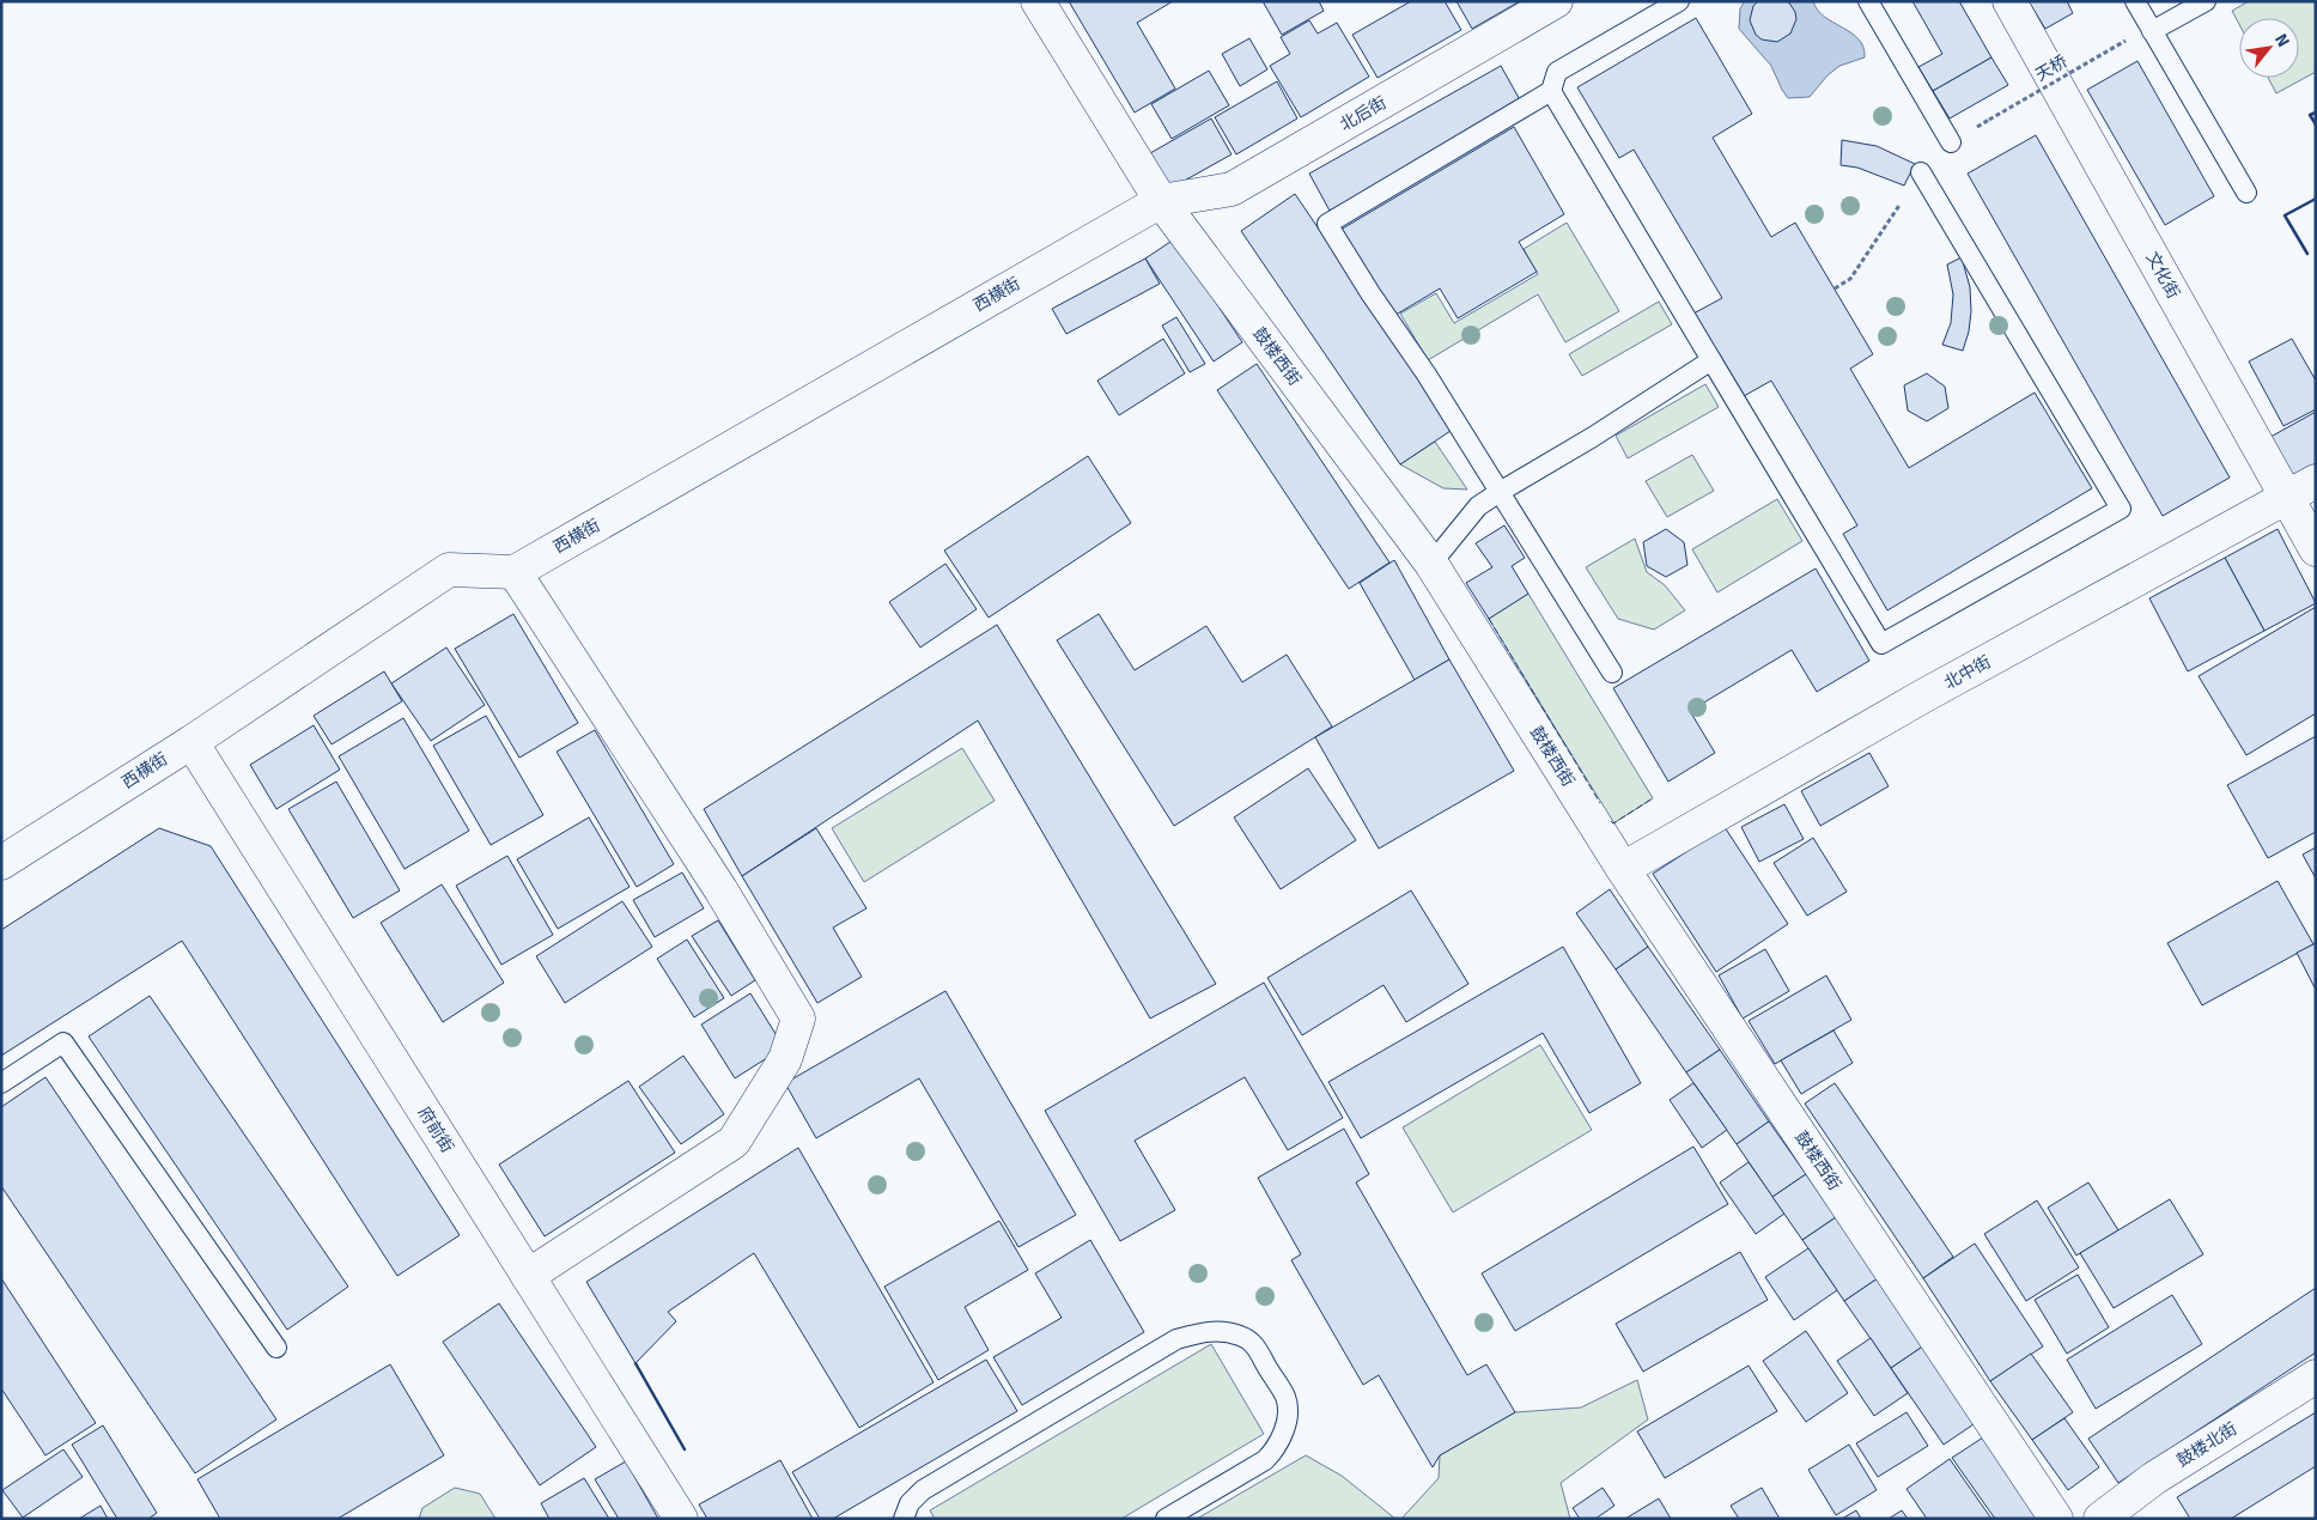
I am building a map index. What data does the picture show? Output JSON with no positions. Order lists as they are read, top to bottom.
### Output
{
  "streets": {
    "street": [
      "北后街",
      "文化街",
      "西横街",
      "鼓楼西街",
      "北中街",
      "府前街",
      "鼓楼北街"
    ],
    "path": ["天桥"]
  },
  "crossings": [
    ["北后街", "西横街"],
    ["北后街", "鼓楼西街"],
    ["文化街", "北中街"],
    ["西横街", "鼓楼西街"],
    ["西横街", "府前街"],
    ["鼓楼西街", "北中街"]
  ],
  "north": "top right"
}
